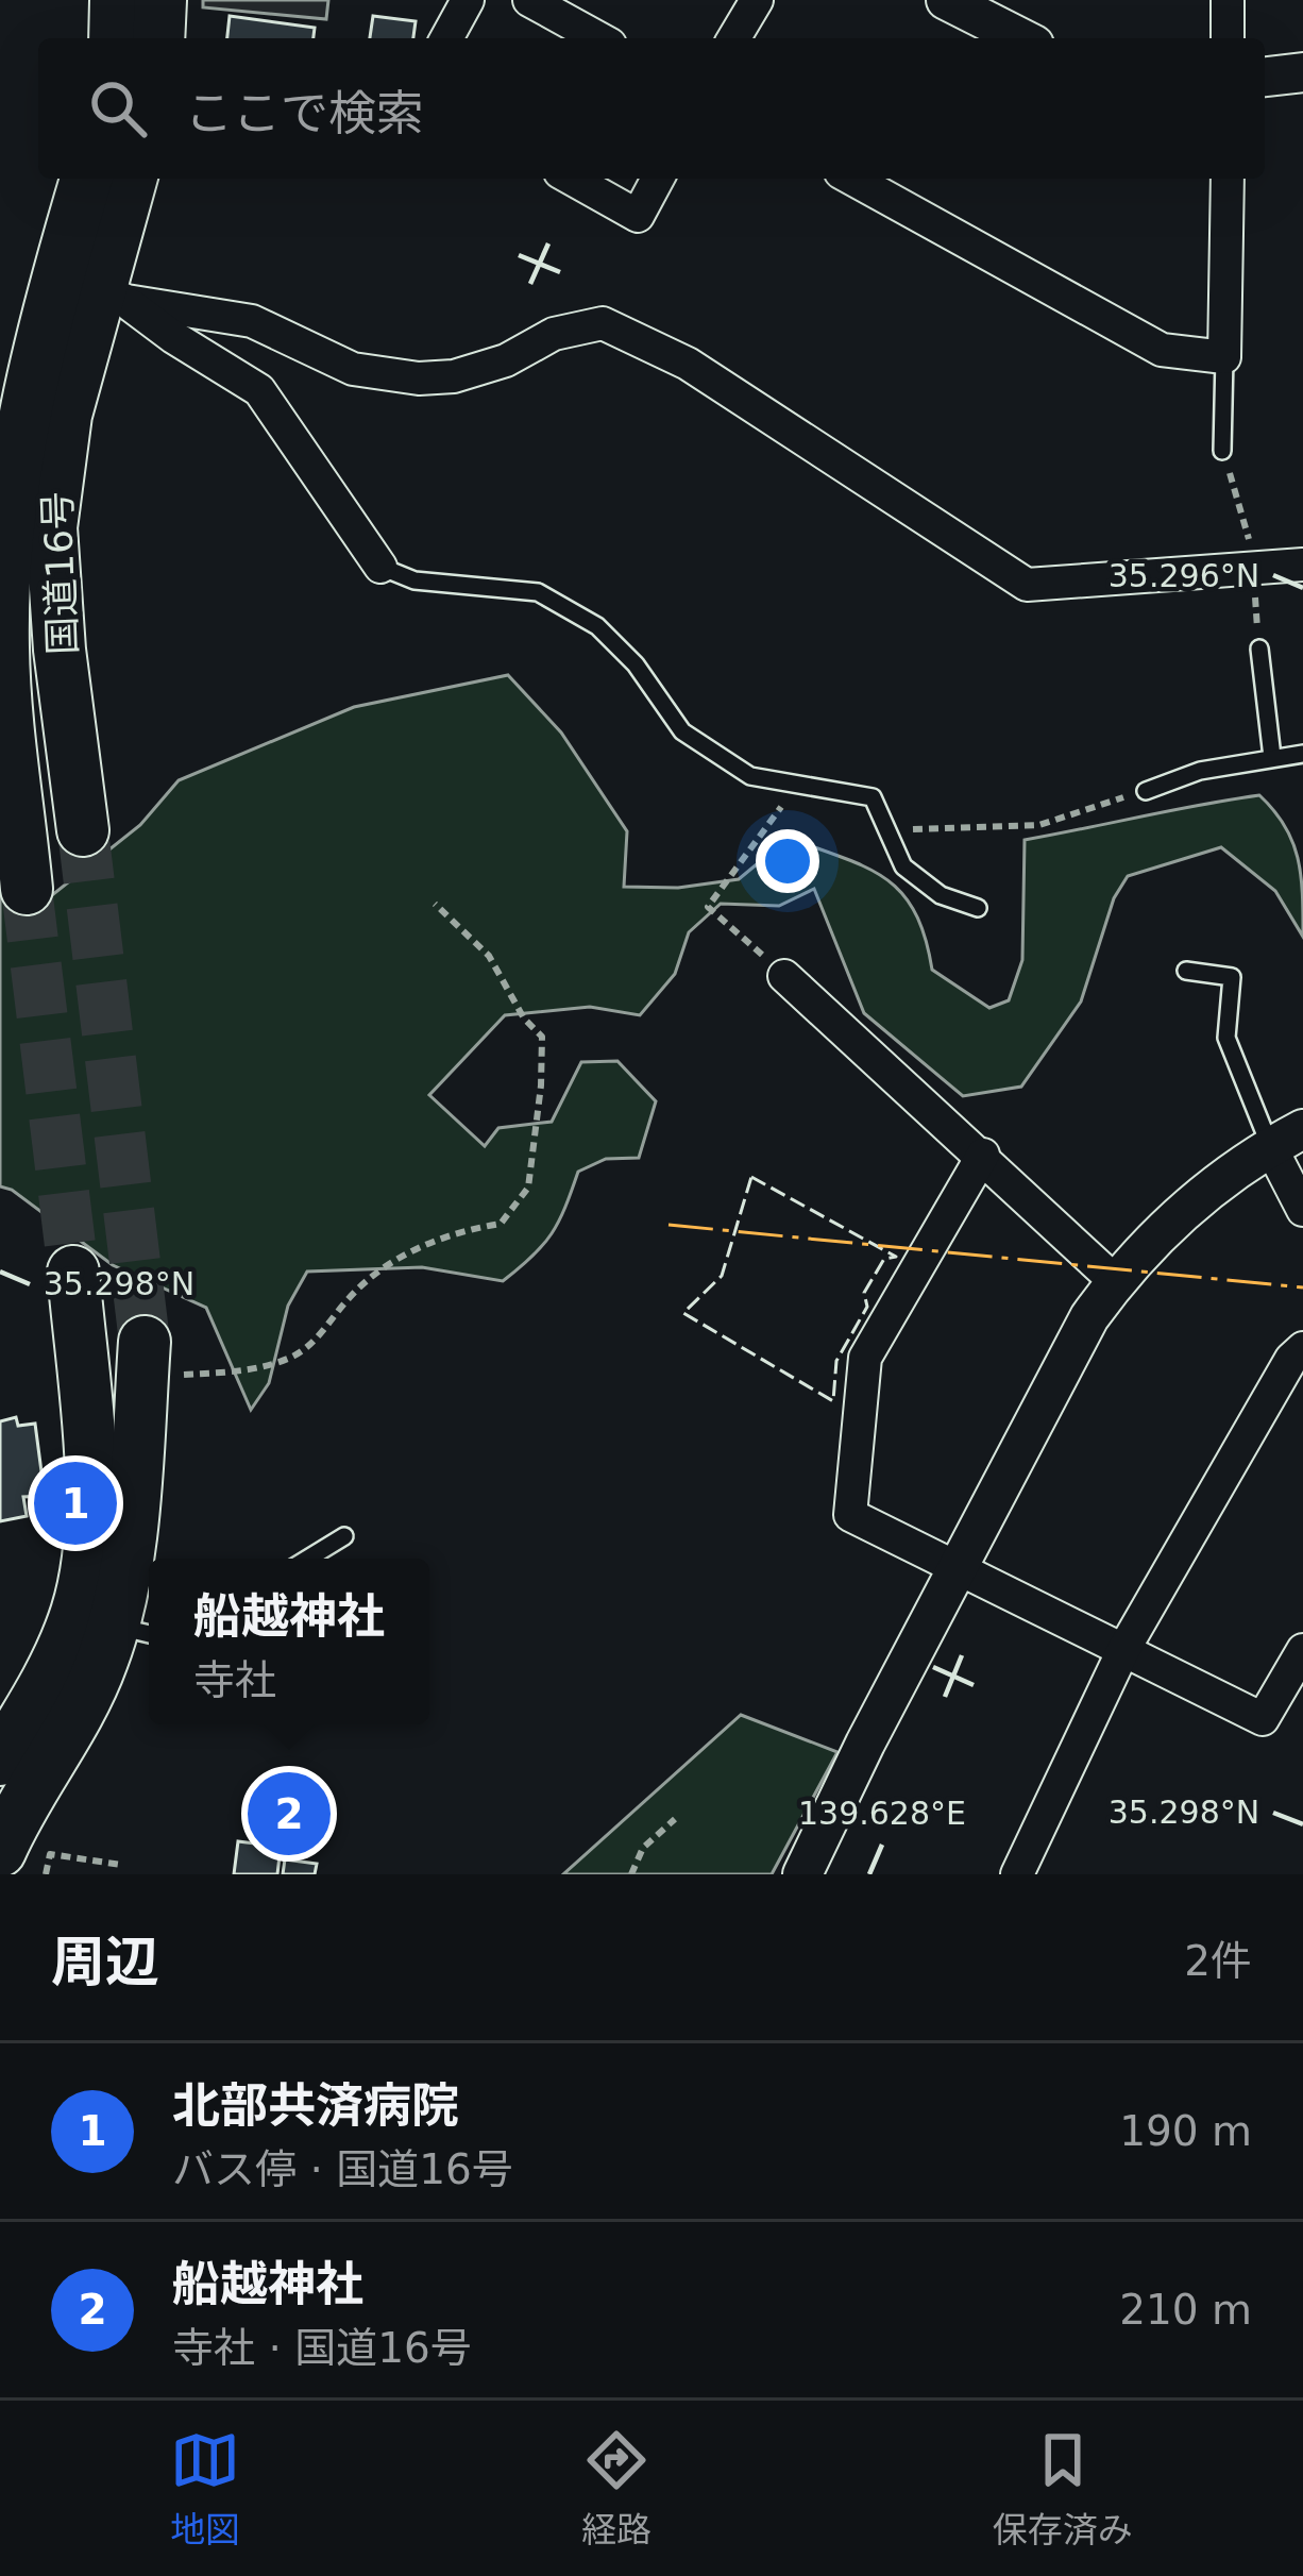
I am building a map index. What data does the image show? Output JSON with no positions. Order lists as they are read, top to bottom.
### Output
{
  "streets": {
    "highway": ["国道16号"]
  },
  "page": {
    "search": "ここで検索",
    "pins": ["1", "2"],
    "popup": ["船越神社", "寺社"],
    "heading": ["周辺", "2件"],
    "list": [
      {
        "mark": "1",
        "name": "北部共済病院",
        "note": "バス停 · 国道16号",
        "value": "190 m"
      },
      {
        "mark": "2",
        "name": "船越神社",
        "note": "寺社 · 国道16号",
        "value": "210 m"
      }
    ],
    "nav": ["地図", "経路", "保存済み"]
  },
  "coordinates": ["35.296°N", "35.298°N", "139.628°E"]
}
